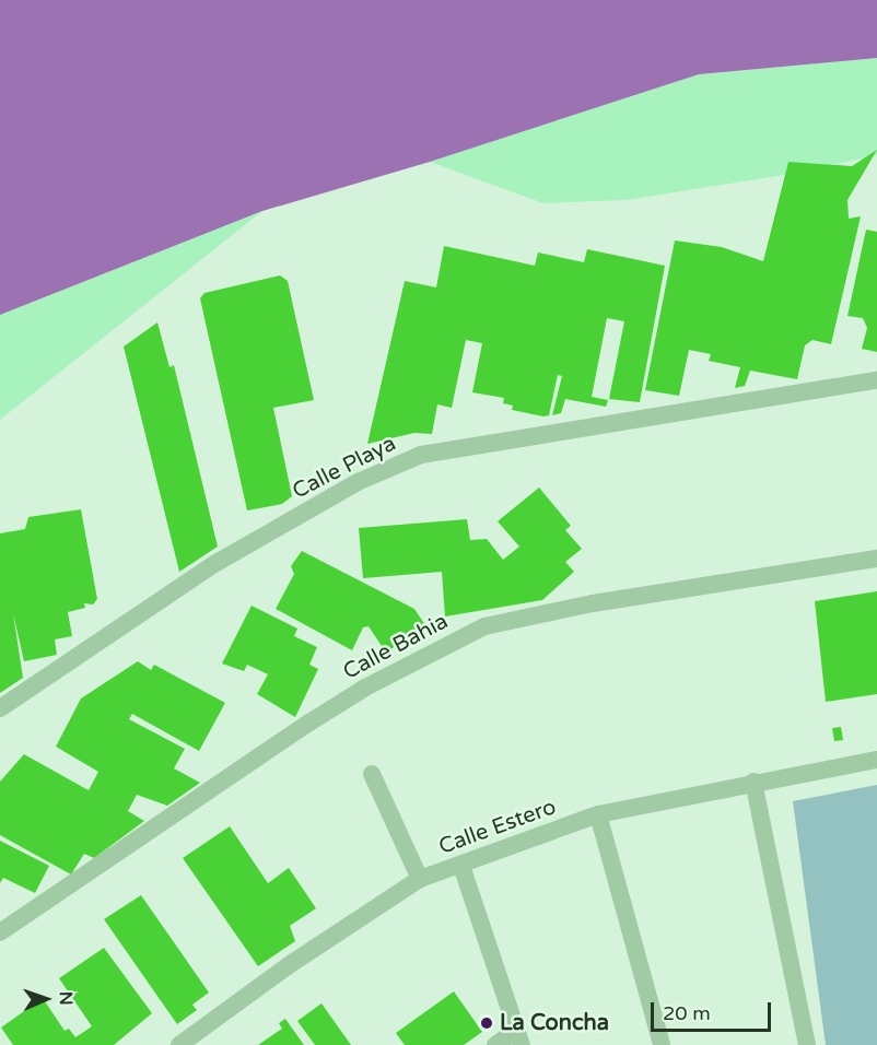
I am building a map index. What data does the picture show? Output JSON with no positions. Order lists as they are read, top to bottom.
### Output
{
  "streets": {
    "street": ["Calle Playa", "Calle Bahia", "Calle Estero"]
  },
  "places": ["La Concha"],
  "scale_bar": "20 m",
  "north": "right"
}
